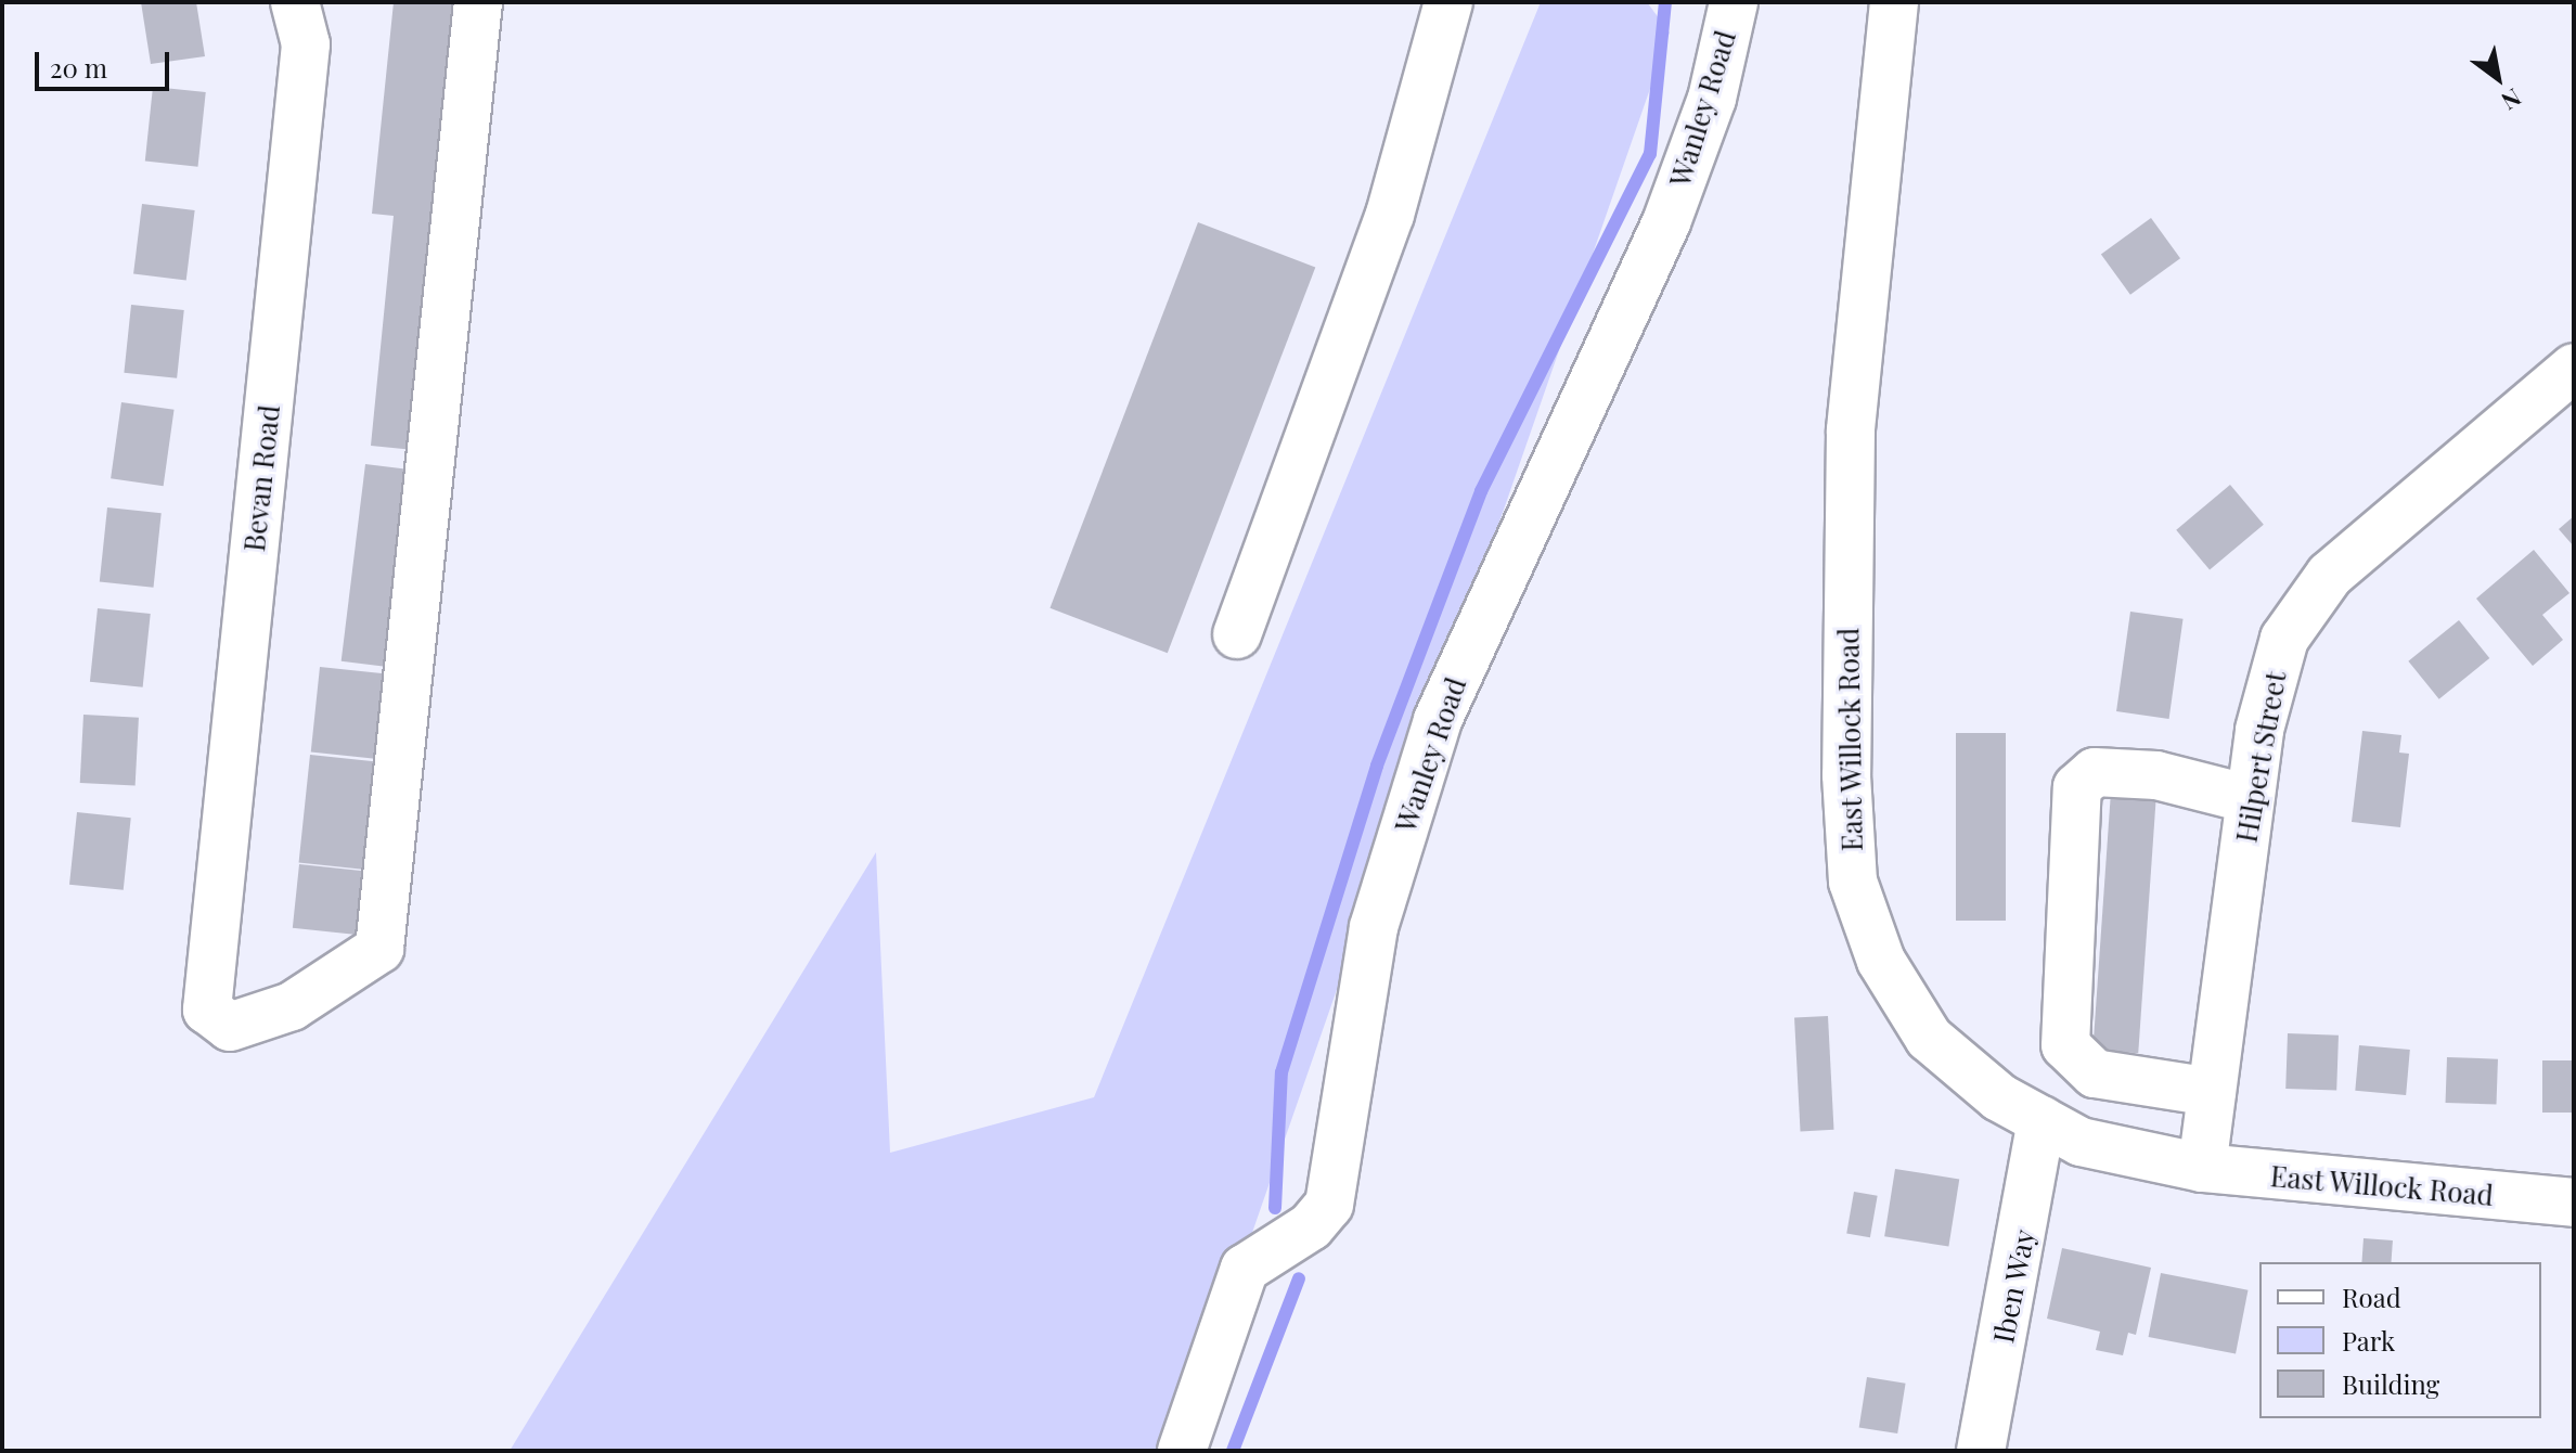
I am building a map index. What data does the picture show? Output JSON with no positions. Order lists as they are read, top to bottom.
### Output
{
  "streets": {
    "street": [
      "Wanley Road",
      "Bevan Road",
      "East Willock Road",
      "Hilpert Street",
      "Iben Way"
    ]
  },
  "crossings": [
    ["East Willock Road", "Hilpert Street"],
    ["East Willock Road", "Iben Way"]
  ],
  "legend": ["Road", "Park", "Building"],
  "scale_bar": "20 m",
  "north": "bottom right"
}
